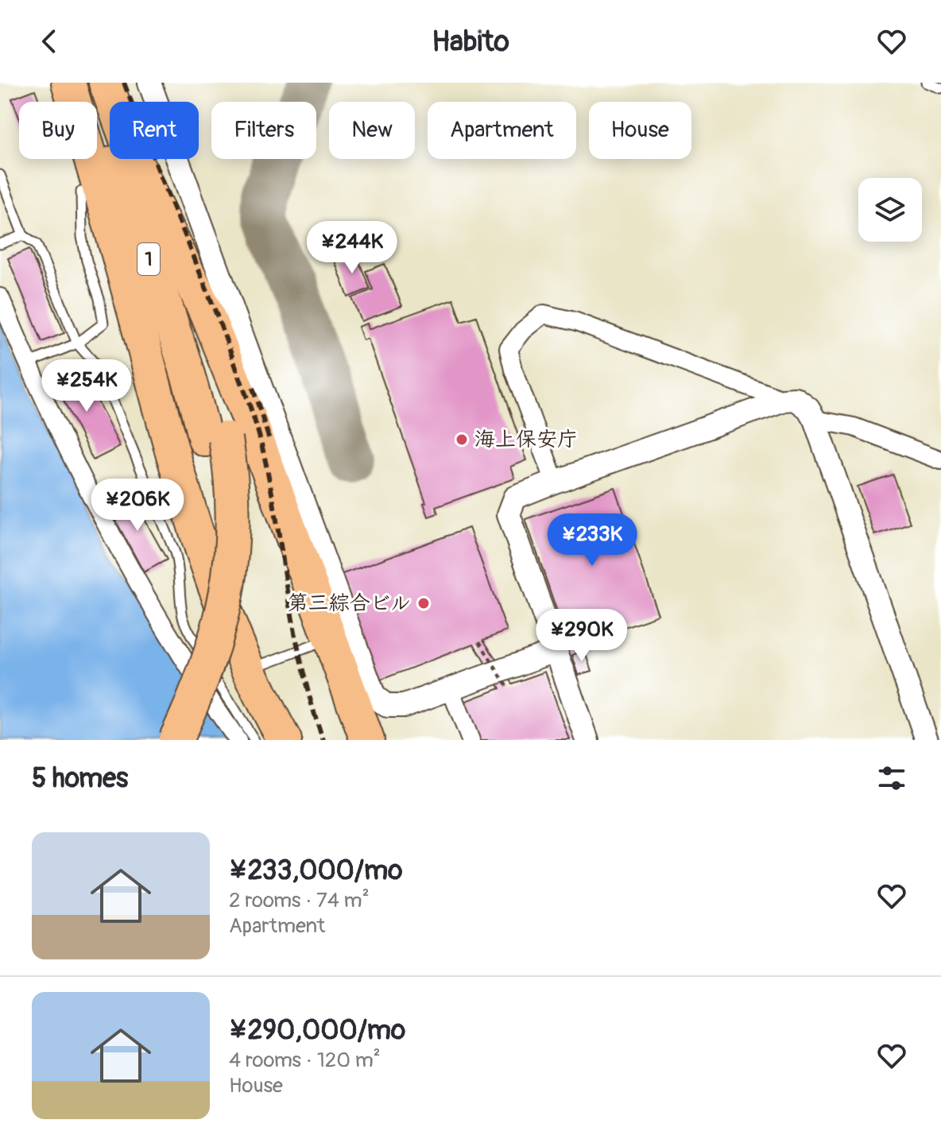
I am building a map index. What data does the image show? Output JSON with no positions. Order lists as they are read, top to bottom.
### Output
{
  "streets": {
    "highway": ["1"]
  },
  "places": ["海上保安庁", "第三綜合ビル"],
  "page": {
    "header": "Habito",
    "chip": [
      "Buy",
      "Rent",
      "Filters",
      "New",
      "Apartment",
      "House"
    ],
    "price": [
      "¥244K",
      "¥254K",
      "¥206K",
      "¥233K",
      "¥290K"
    ],
    "heading": "5 homes",
    "list": [
      {
        "name": "¥233,000/mo",
        "note": "2 rooms · 74 m² · Apartment"
      },
      {
        "name": "¥290,000/mo",
        "note": "4 rooms · 120 m² · House"
      }
    ]
  }
}
